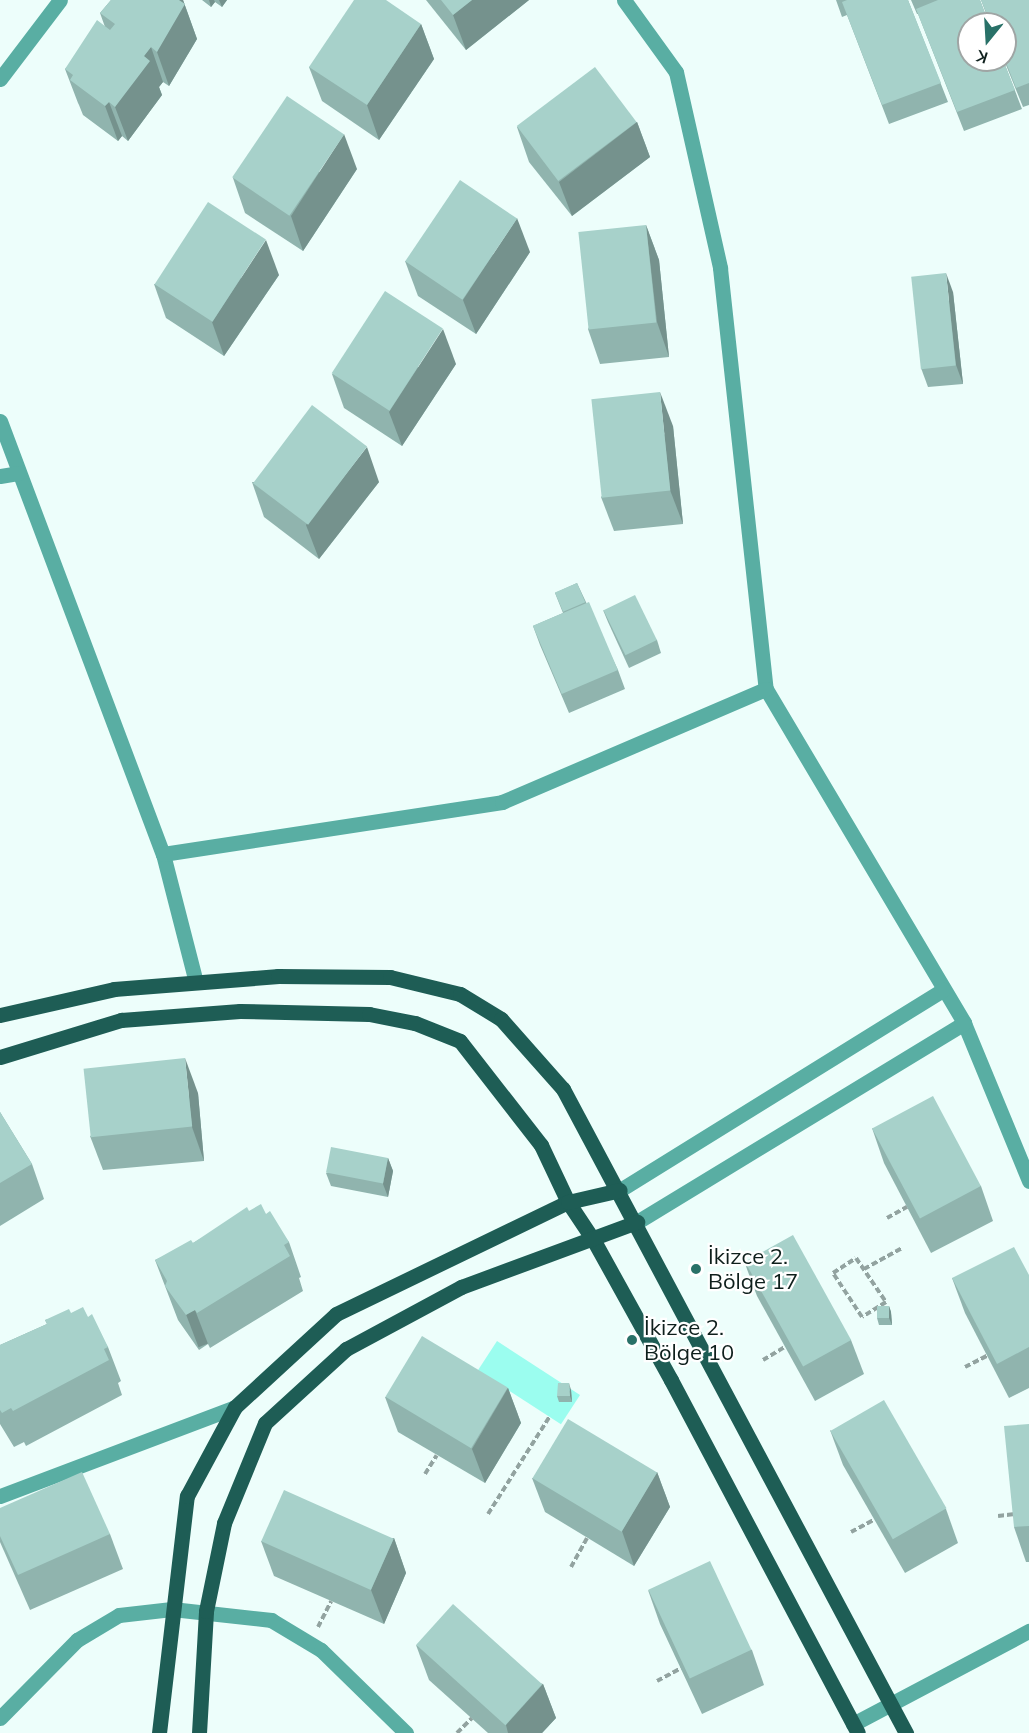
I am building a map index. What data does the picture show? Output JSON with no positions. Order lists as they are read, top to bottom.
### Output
{
  "places": ["İkizce 2. Bölge 17", "İkizce 2. Bölge 10"],
  "north": "bottom"
}
